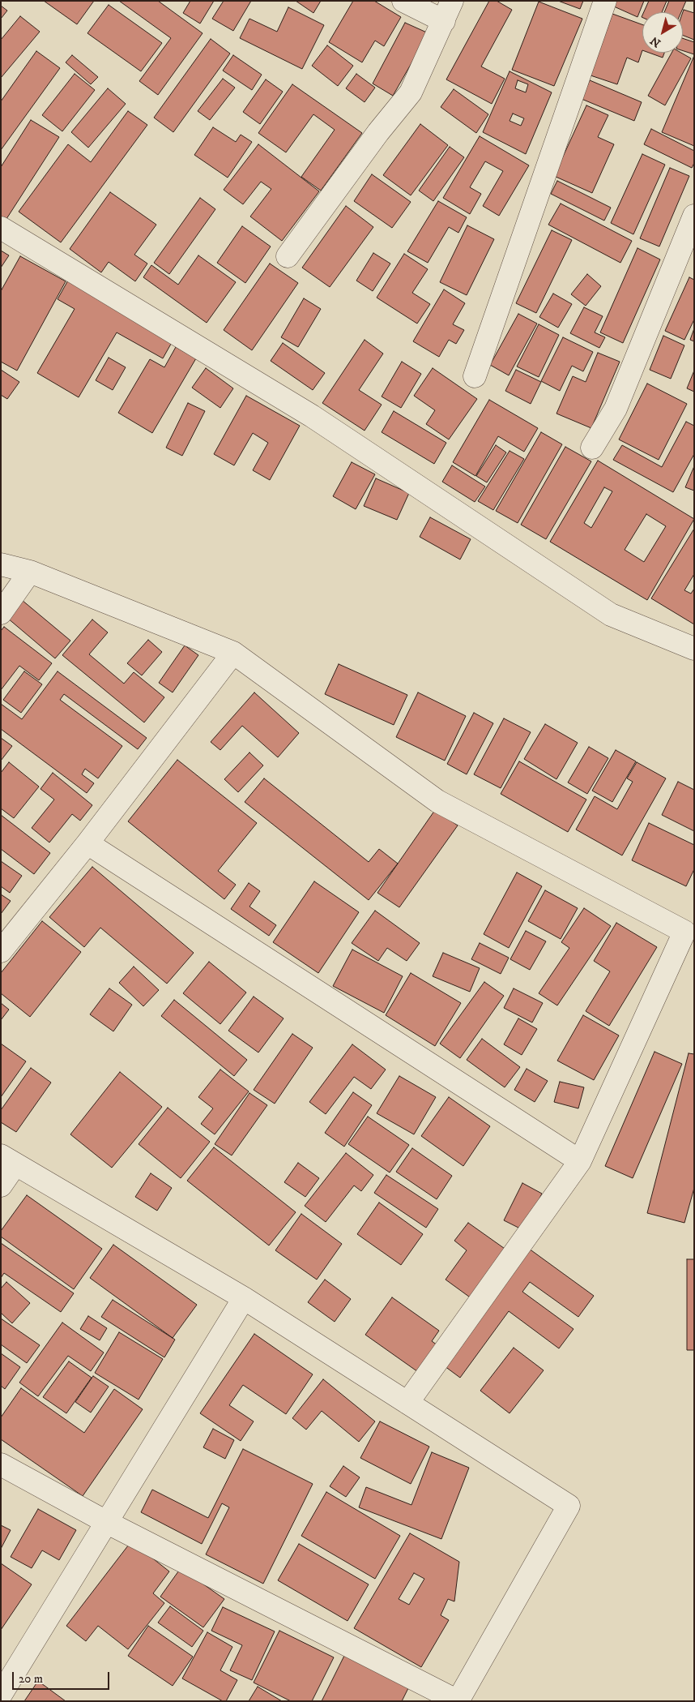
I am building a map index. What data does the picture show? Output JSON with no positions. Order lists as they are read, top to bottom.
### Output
{
  "scale_bar": "20 m",
  "north": "bottom left"
}
